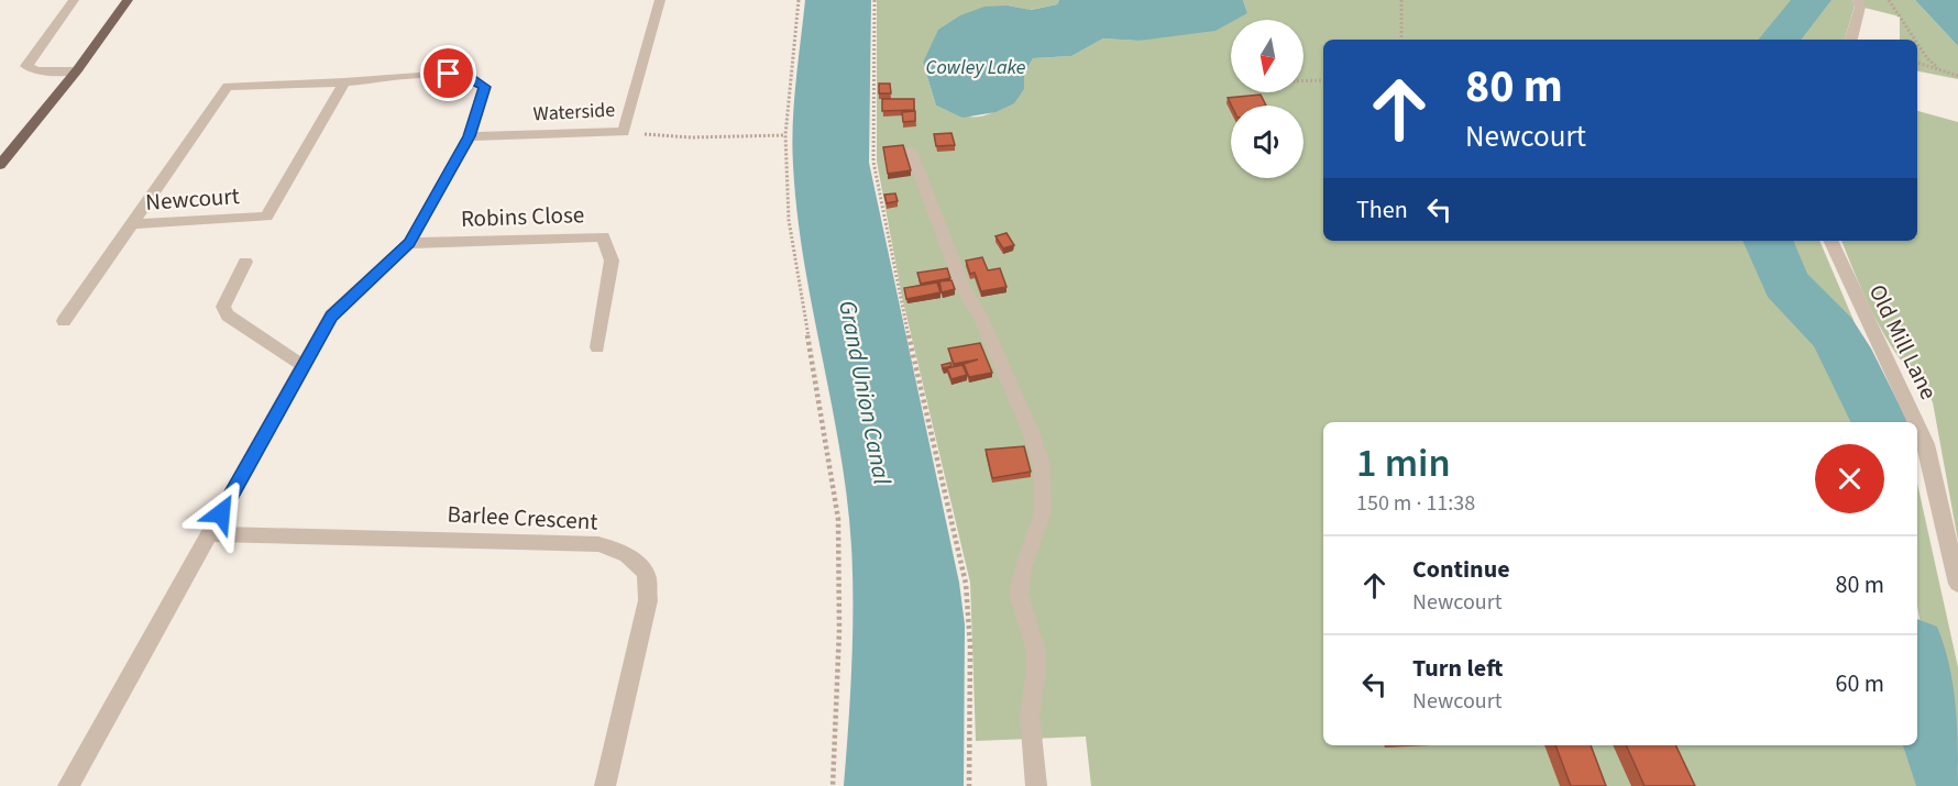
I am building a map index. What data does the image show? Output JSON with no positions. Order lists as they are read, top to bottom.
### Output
{
  "streets": {
    "street": [
      "Waterside",
      "Newcourt",
      "Robins Close",
      "Old Mill Lane",
      "Barlee Crescent"
    ]
  },
  "crossings": [
    ["Waterside", "Newcourt"],
    ["Newcourt", "Robins Close"]
  ],
  "water": ["Cowley Lake", "Grand Union Canal"],
  "north": "bottom",
  "page": {
    "turn": ["80 m", "Newcourt"],
    "then": "Then",
    "heading": ["1 min", "150 m · 11:38"],
    "list": [
      {
        "name": "Continue",
        "note": "Newcourt",
        "value": "80 m"
      },
      {
        "name": "Turn left",
        "note": "Newcourt",
        "value": "60 m"
      }
    ]
  }
}
